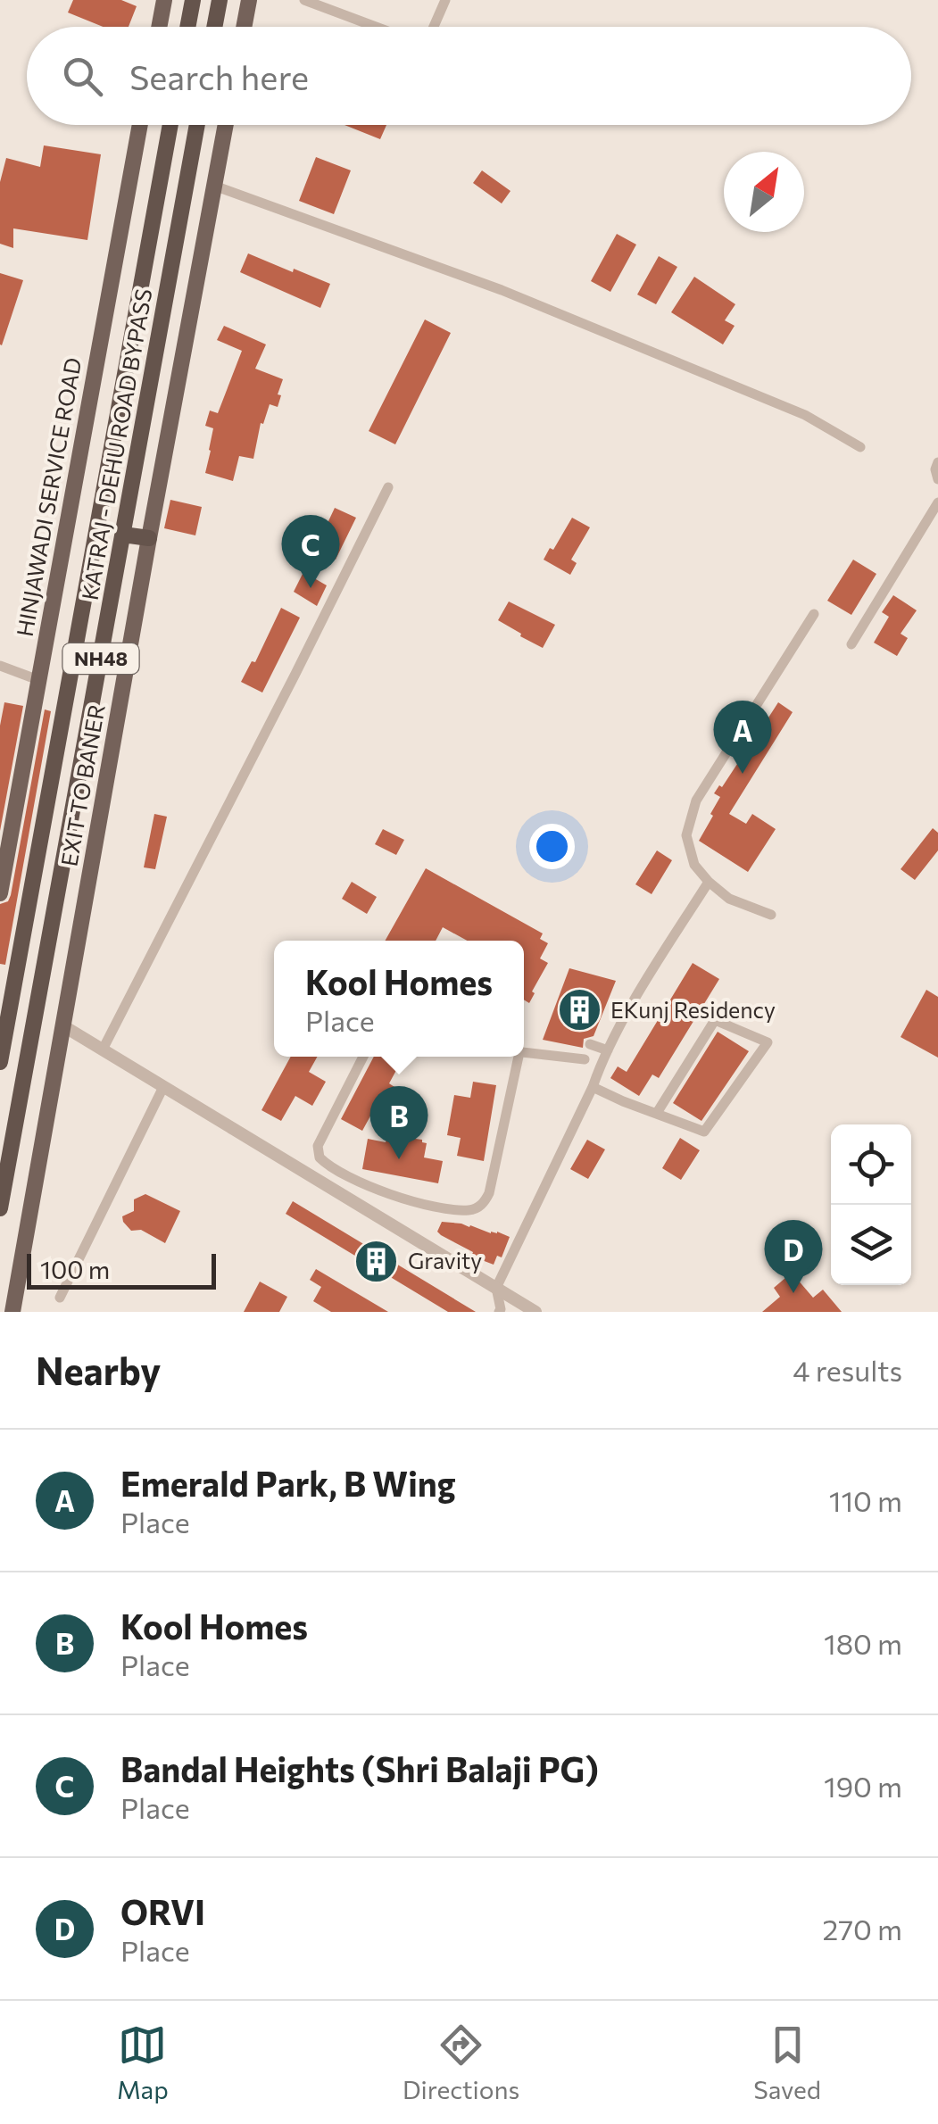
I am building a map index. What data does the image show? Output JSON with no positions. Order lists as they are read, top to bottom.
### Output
{
  "streets": {
    "highway": ["KATRAJ - DEHU ROAD BYPASS", "NH48"],
    "main road": ["HINJAWADI SERVICE ROAD", "EXIT TO BANER"]
  },
  "places": {
    "building": ["EKunj Residency", "Gravity"]
  },
  "scale_bar": "100 m",
  "north": "top right",
  "page": {
    "search": "Search here",
    "pins": [
      "C",
      "A",
      "B",
      "D"
    ],
    "popup": ["Kool Homes", "Place"],
    "scale": "100 m",
    "heading": ["Nearby", "4 results"],
    "list": [
      {
        "mark": "A",
        "name": "Emerald Park, B Wing",
        "note": "Place",
        "value": "110 m"
      },
      {
        "mark": "B",
        "name": "Kool Homes",
        "note": "Place",
        "value": "180 m"
      },
      {
        "mark": "C",
        "name": "Bandal Heights (Shri Balaji PG)",
        "note": "Place",
        "value": "190 m"
      },
      {
        "mark": "D",
        "name": "ORVI",
        "note": "Place",
        "value": "270 m"
      }
    ],
    "nav": ["Map", "Directions", "Saved"]
  }
}
